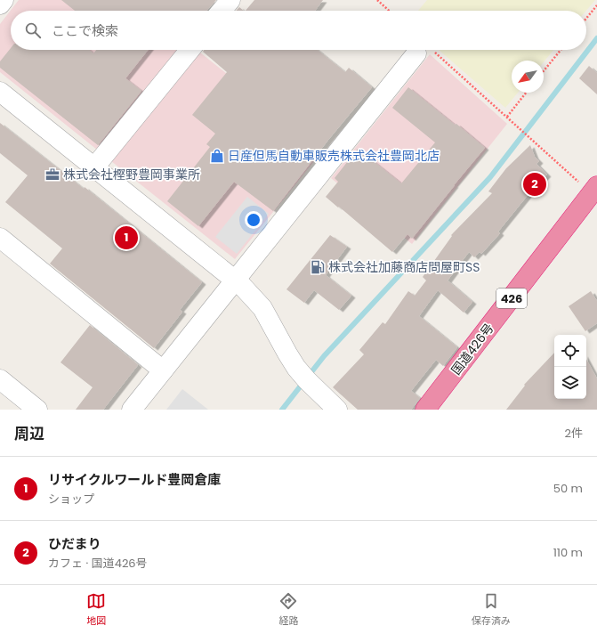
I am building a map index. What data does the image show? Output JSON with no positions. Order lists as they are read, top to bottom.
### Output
{
  "streets": {
    "highway": ["426", "国道426号"]
  },
  "places": {
    "shop": ["日産但馬自動車販売株式会社豊岡北店"],
    "office": ["株式会社樫野豊岡事業所"],
    "fuel station": ["株式会社加藤商店問屋町SS"]
  },
  "north": "bottom left",
  "page": {
    "search": "ここで検索",
    "pins": ["2", "1"],
    "heading": ["周辺", "2件"],
    "list": [
      {
        "mark": "1",
        "name": "リサイクルワールド豊岡倉庫",
        "note": "ショップ",
        "value": "50 m"
      },
      {
        "mark": "2",
        "name": "ひだまり",
        "note": "カフェ · 国道426号",
        "value": "110 m"
      }
    ],
    "nav": ["地図", "経路", "保存済み"]
  }
}
